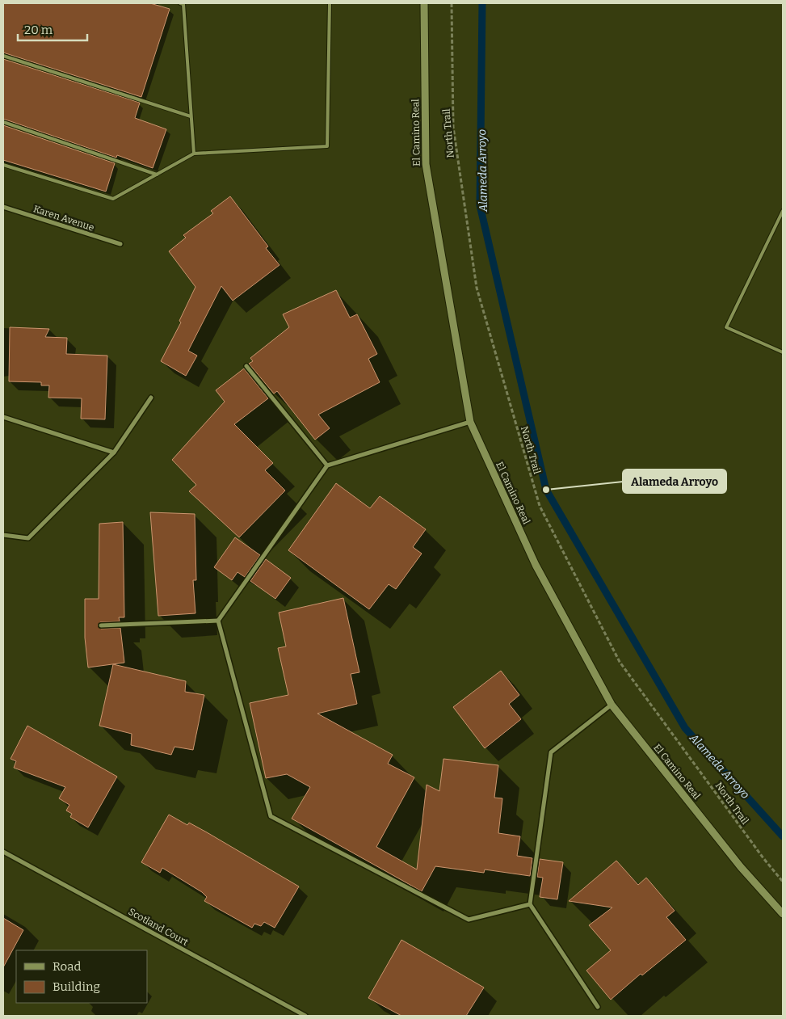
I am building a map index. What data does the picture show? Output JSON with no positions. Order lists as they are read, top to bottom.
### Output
{
  "streets": {
    "street": ["El Camino Real", "Karen Avenue", "Scotland Court"],
    "path": ["North Trail"]
  },
  "water": ["Alameda Arroyo"],
  "places": ["Alameda Arroyo"],
  "legend": ["Road", "Building"],
  "scale_bar": "20 m"
}
